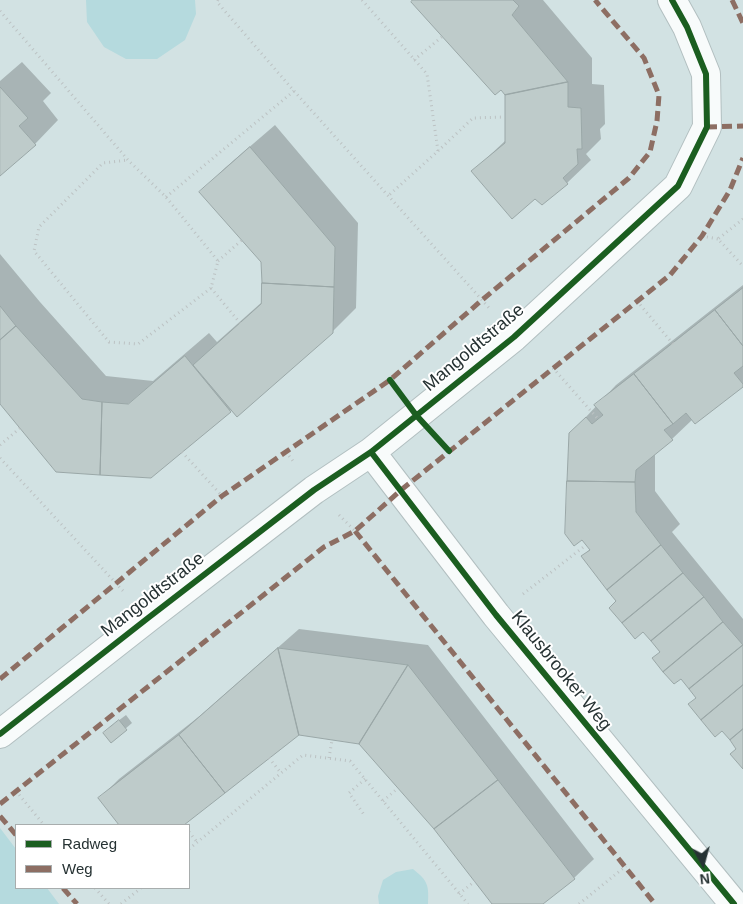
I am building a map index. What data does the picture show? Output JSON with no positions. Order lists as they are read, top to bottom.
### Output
{
  "streets": {
    "street": ["Mangoldtstraße", "Klausbrooker Weg"]
  },
  "crossings": [
    ["Mangoldtstraße", "Klausbrooker Weg"]
  ],
  "legend": ["Radweg", "Weg"],
  "north": "bottom"
}
